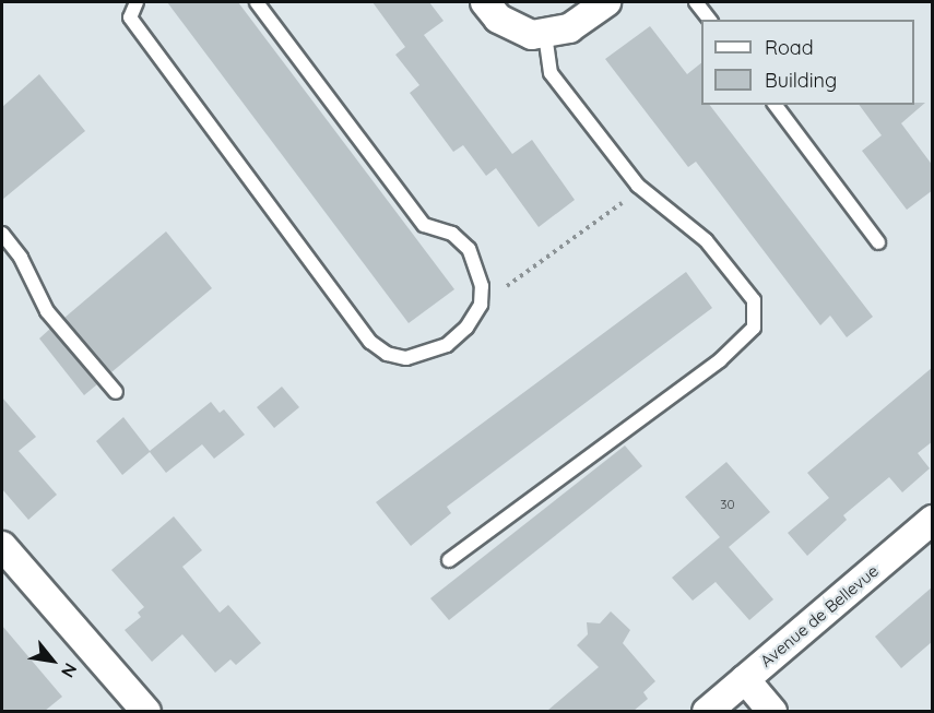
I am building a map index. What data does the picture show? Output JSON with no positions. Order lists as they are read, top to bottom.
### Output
{
  "streets": {
    "street": ["Avenue de Bellevue"]
  },
  "house_numbers": ["30"],
  "legend": ["Road", "Building"],
  "north": "bottom right"
}
